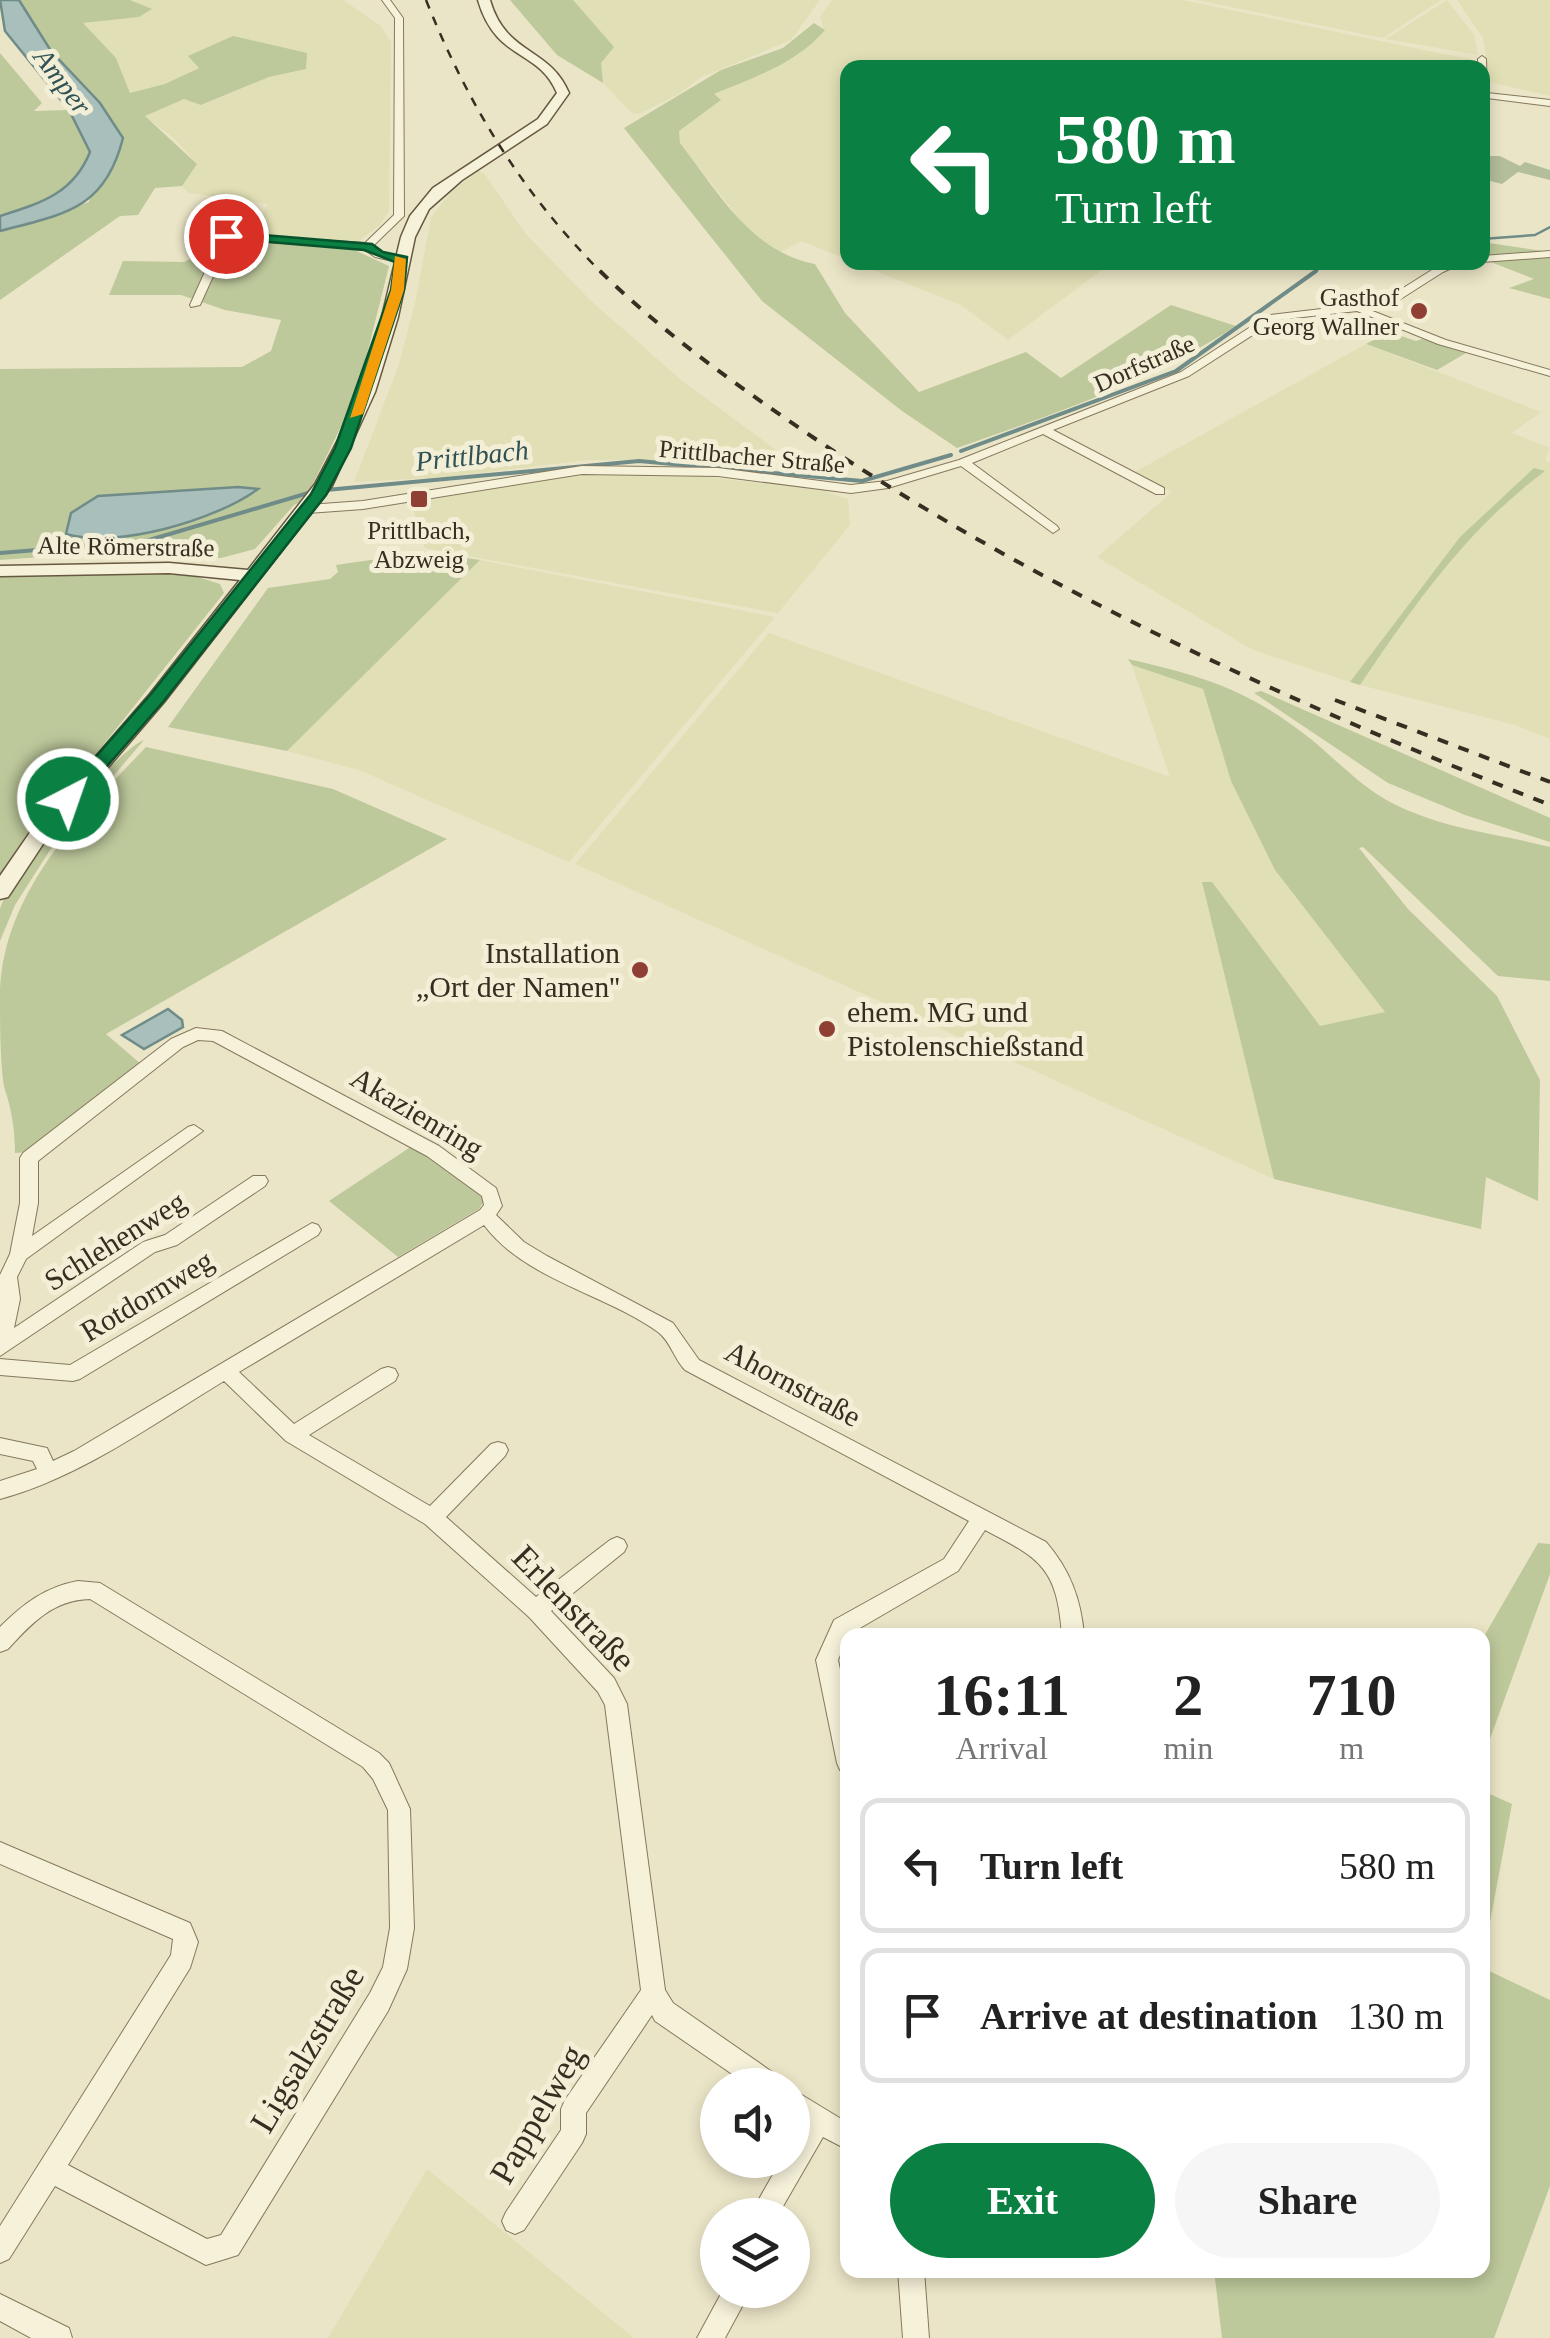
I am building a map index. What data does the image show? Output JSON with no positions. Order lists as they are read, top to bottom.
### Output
{
  "streets": {
    "main road": ["Alte Römerstraße"],
    "street": [
      "Dorfstraße",
      "Prittlbacher Straße",
      "Akazienring",
      "Schlehenweg",
      "Rotdornweg",
      "Ahornstraße",
      "Erlenstraße",
      "Ligsalzstraße",
      "Pappelweg"
    ]
  },
  "crossings": [
    ["Dorfstraße", "Prittlbacher Straße"],
    ["Akazienring", "Schlehenweg"],
    ["Akazienring", "Ahornstraße"],
    ["Erlenstraße", "Pappelweg"]
  ],
  "water": ["Amper", "Prittlbach"],
  "places": {
    "other": ["Gasthof Georg Wallner", "Installation „Ort der Namen''", "ehem. MG und Pistolenschießstand"],
    "transit": ["Prittlbach, Abzweig"]
  },
  "page": {
    "turn": ["580 m", "Turn left"],
    "eta": [
      "16:11",
      "Arrival",
      "2",
      "min",
      "710",
      "m"
    ],
    "list": [
      {
        "name": "Turn left",
        "value": "580 m"
      },
      {
        "name": "Arrive at destination",
        "value": "130 m"
      }
    ],
    "buttons": ["Exit", "Share"]
  }
}
